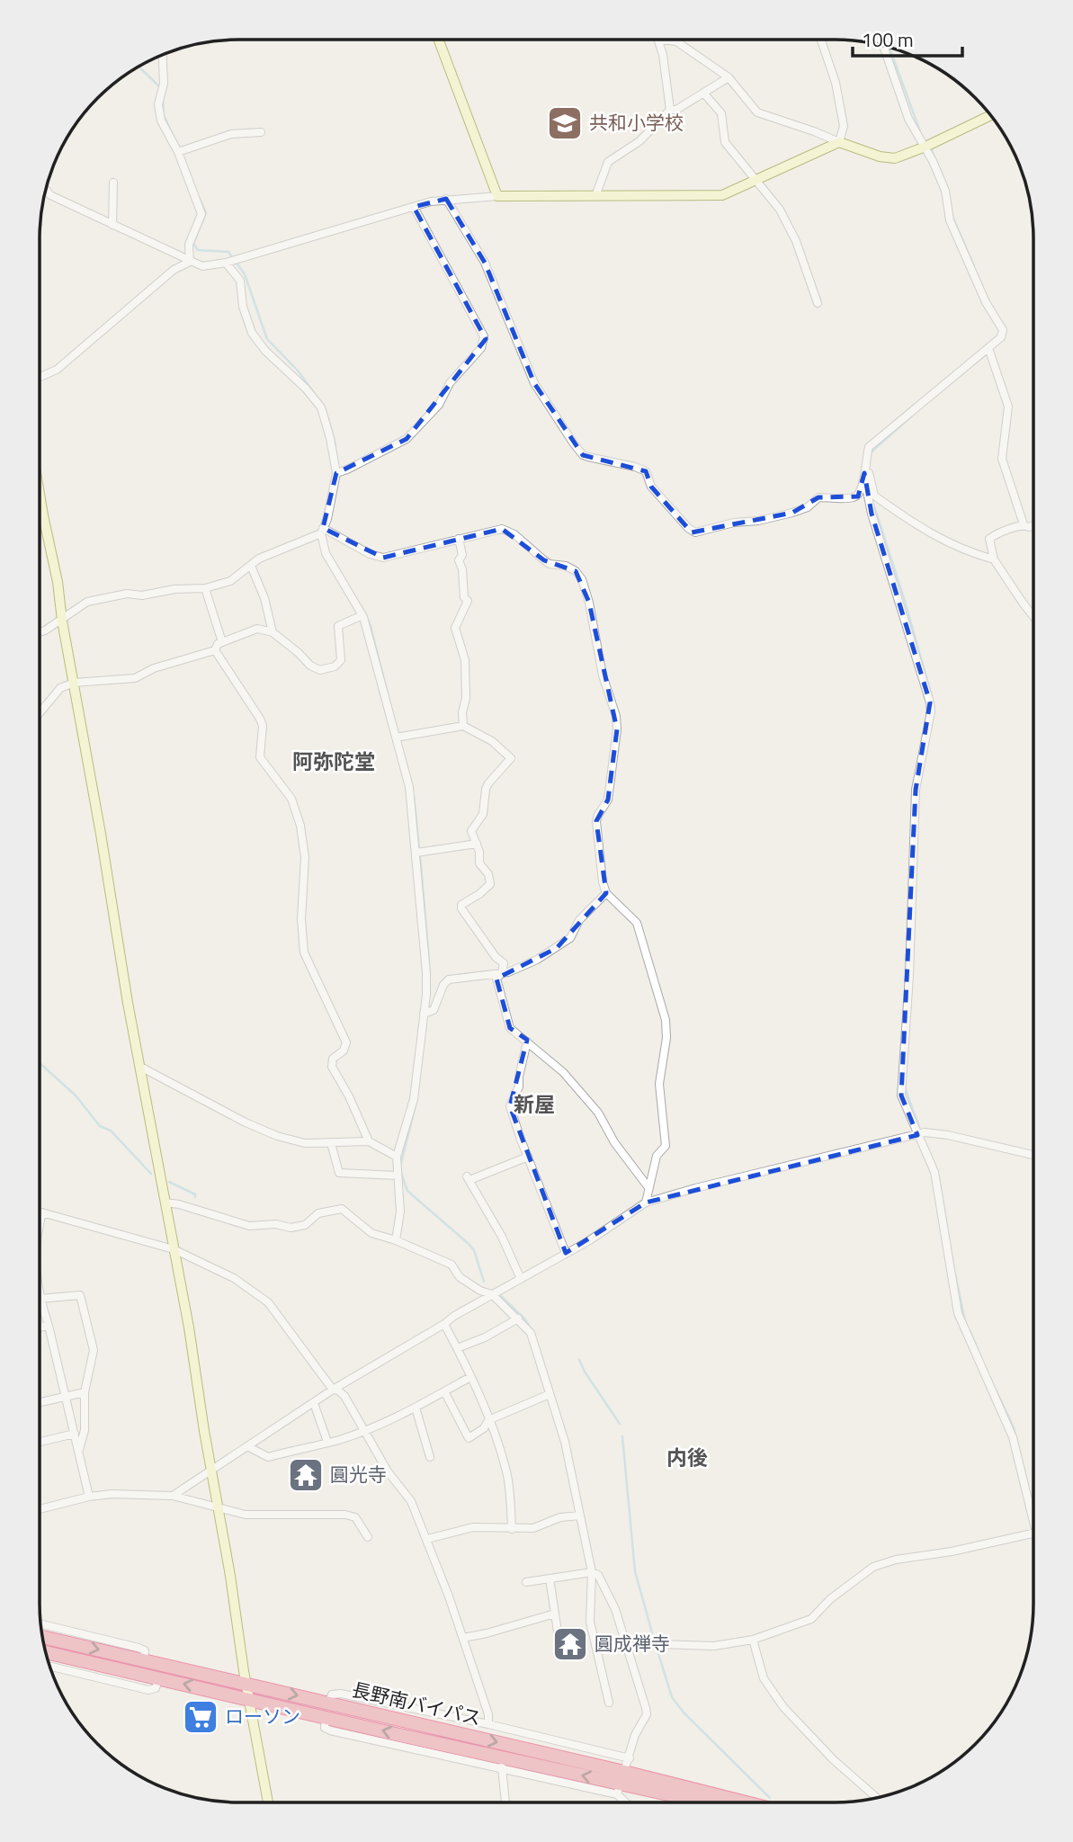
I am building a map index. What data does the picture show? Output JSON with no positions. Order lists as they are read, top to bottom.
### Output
{
  "streets": {
    "highway": ["長野南バイパス"]
  },
  "districts": ["阿弥陀堂", "新屋", "内後"],
  "places": {
    "school or university": ["共和小学校"],
    "temple": ["圓光寺", "圓成禅寺"],
    "supermarket": ["ローソン"]
  },
  "scale_bar": "100 m"
}
